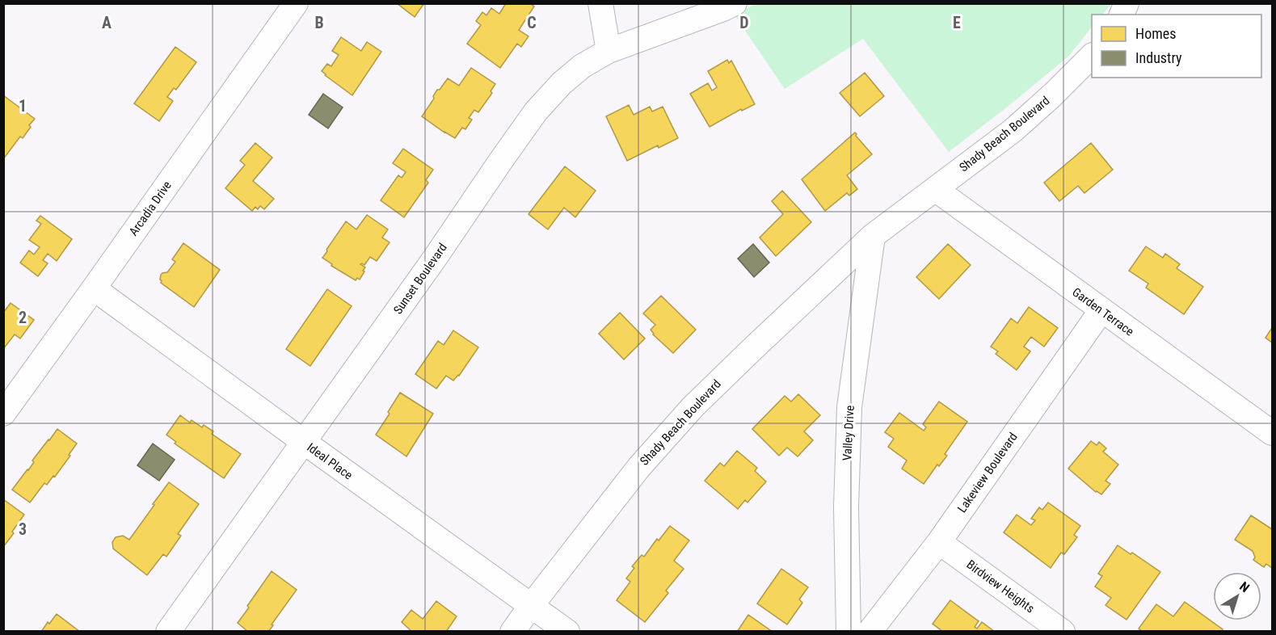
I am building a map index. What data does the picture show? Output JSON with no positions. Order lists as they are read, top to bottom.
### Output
{
  "streets": {
    "street": [
      "Shady Beach Boulevard",
      "Arcadia Drive",
      "Sunset Boulevard",
      "Garden Terrace",
      "Valley Drive",
      "Ideal Place",
      "Lakeview Boulevard",
      "Birdview Heights"
    ]
  },
  "crossings": [
    ["Shady Beach Boulevard", "Garden Terrace"],
    ["Shady Beach Boulevard", "Valley Drive"],
    ["Shady Beach Boulevard", "Ideal Place"],
    ["Arcadia Drive", "Ideal Place"],
    ["Sunset Boulevard", "Ideal Place"],
    ["Garden Terrace", "Lakeview Boulevard"],
    ["Lakeview Boulevard", "Birdview Heights"]
  ],
  "legend": ["Homes", "Industry"],
  "north": "top right",
  "grid": {
    "columns": [
      "A",
      "B",
      "C",
      "D",
      "E"
    ],
    "rows": ["1", "2", "3"]
  }
}
